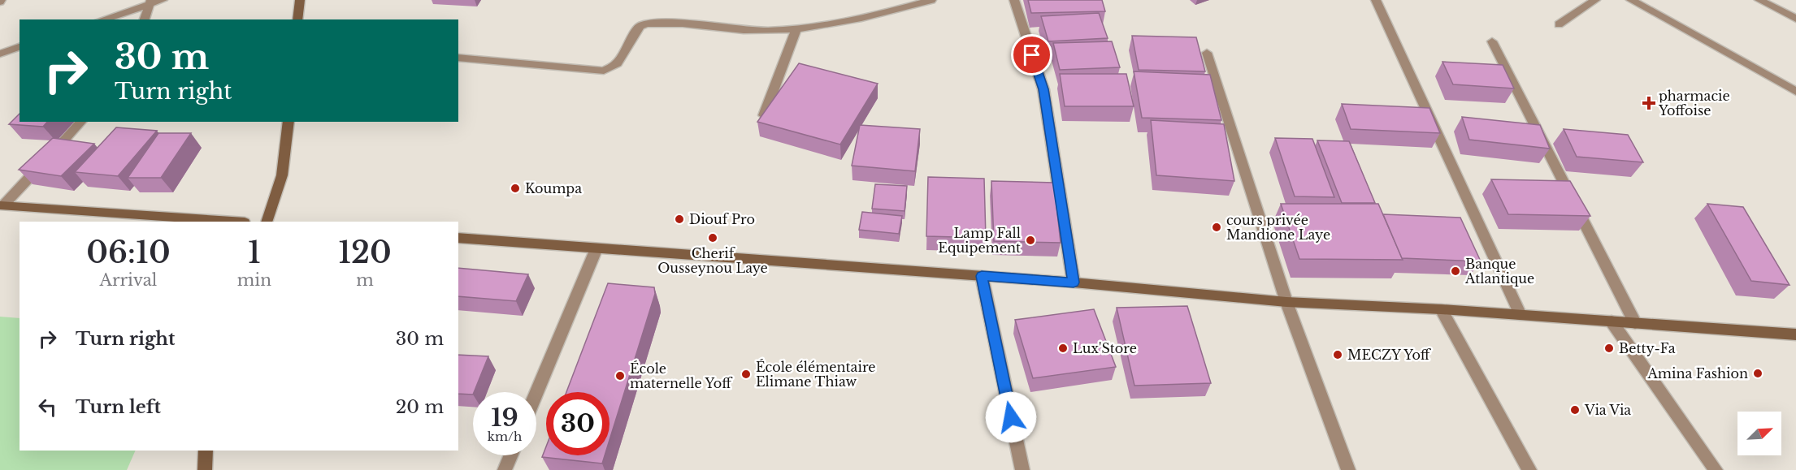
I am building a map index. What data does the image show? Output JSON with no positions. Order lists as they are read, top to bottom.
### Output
{
  "places": {
    "health": ["pharmacie Yoffoise"],
    "other": [
      "Koumpa",
      "Diouf Pro",
      "cours privée Mandione Laye",
      "Cherif Ousseynou Laye",
      "Lamp Fall Equipement",
      "Banque Atlantique",
      "Lux'Store",
      "Betty-Fa",
      "MECZY Yoff",
      "Amina Fashion",
      "École élémentaire Elimane Thiaw",
      "École maternelle Yoff",
      "Via Via"
    ]
  },
  "north": "top right",
  "page": {
    "turn": ["30 m", "Turn right"],
    "eta": [
      "06:10",
      "Arrival",
      "1",
      "min",
      "120",
      "m"
    ],
    "list": [
      {
        "name": "Turn right",
        "value": "30 m"
      },
      {
        "name": "Turn left",
        "value": "20 m"
      }
    ],
    "speed": "19 km/h",
    "limit": "30"
  }
}
